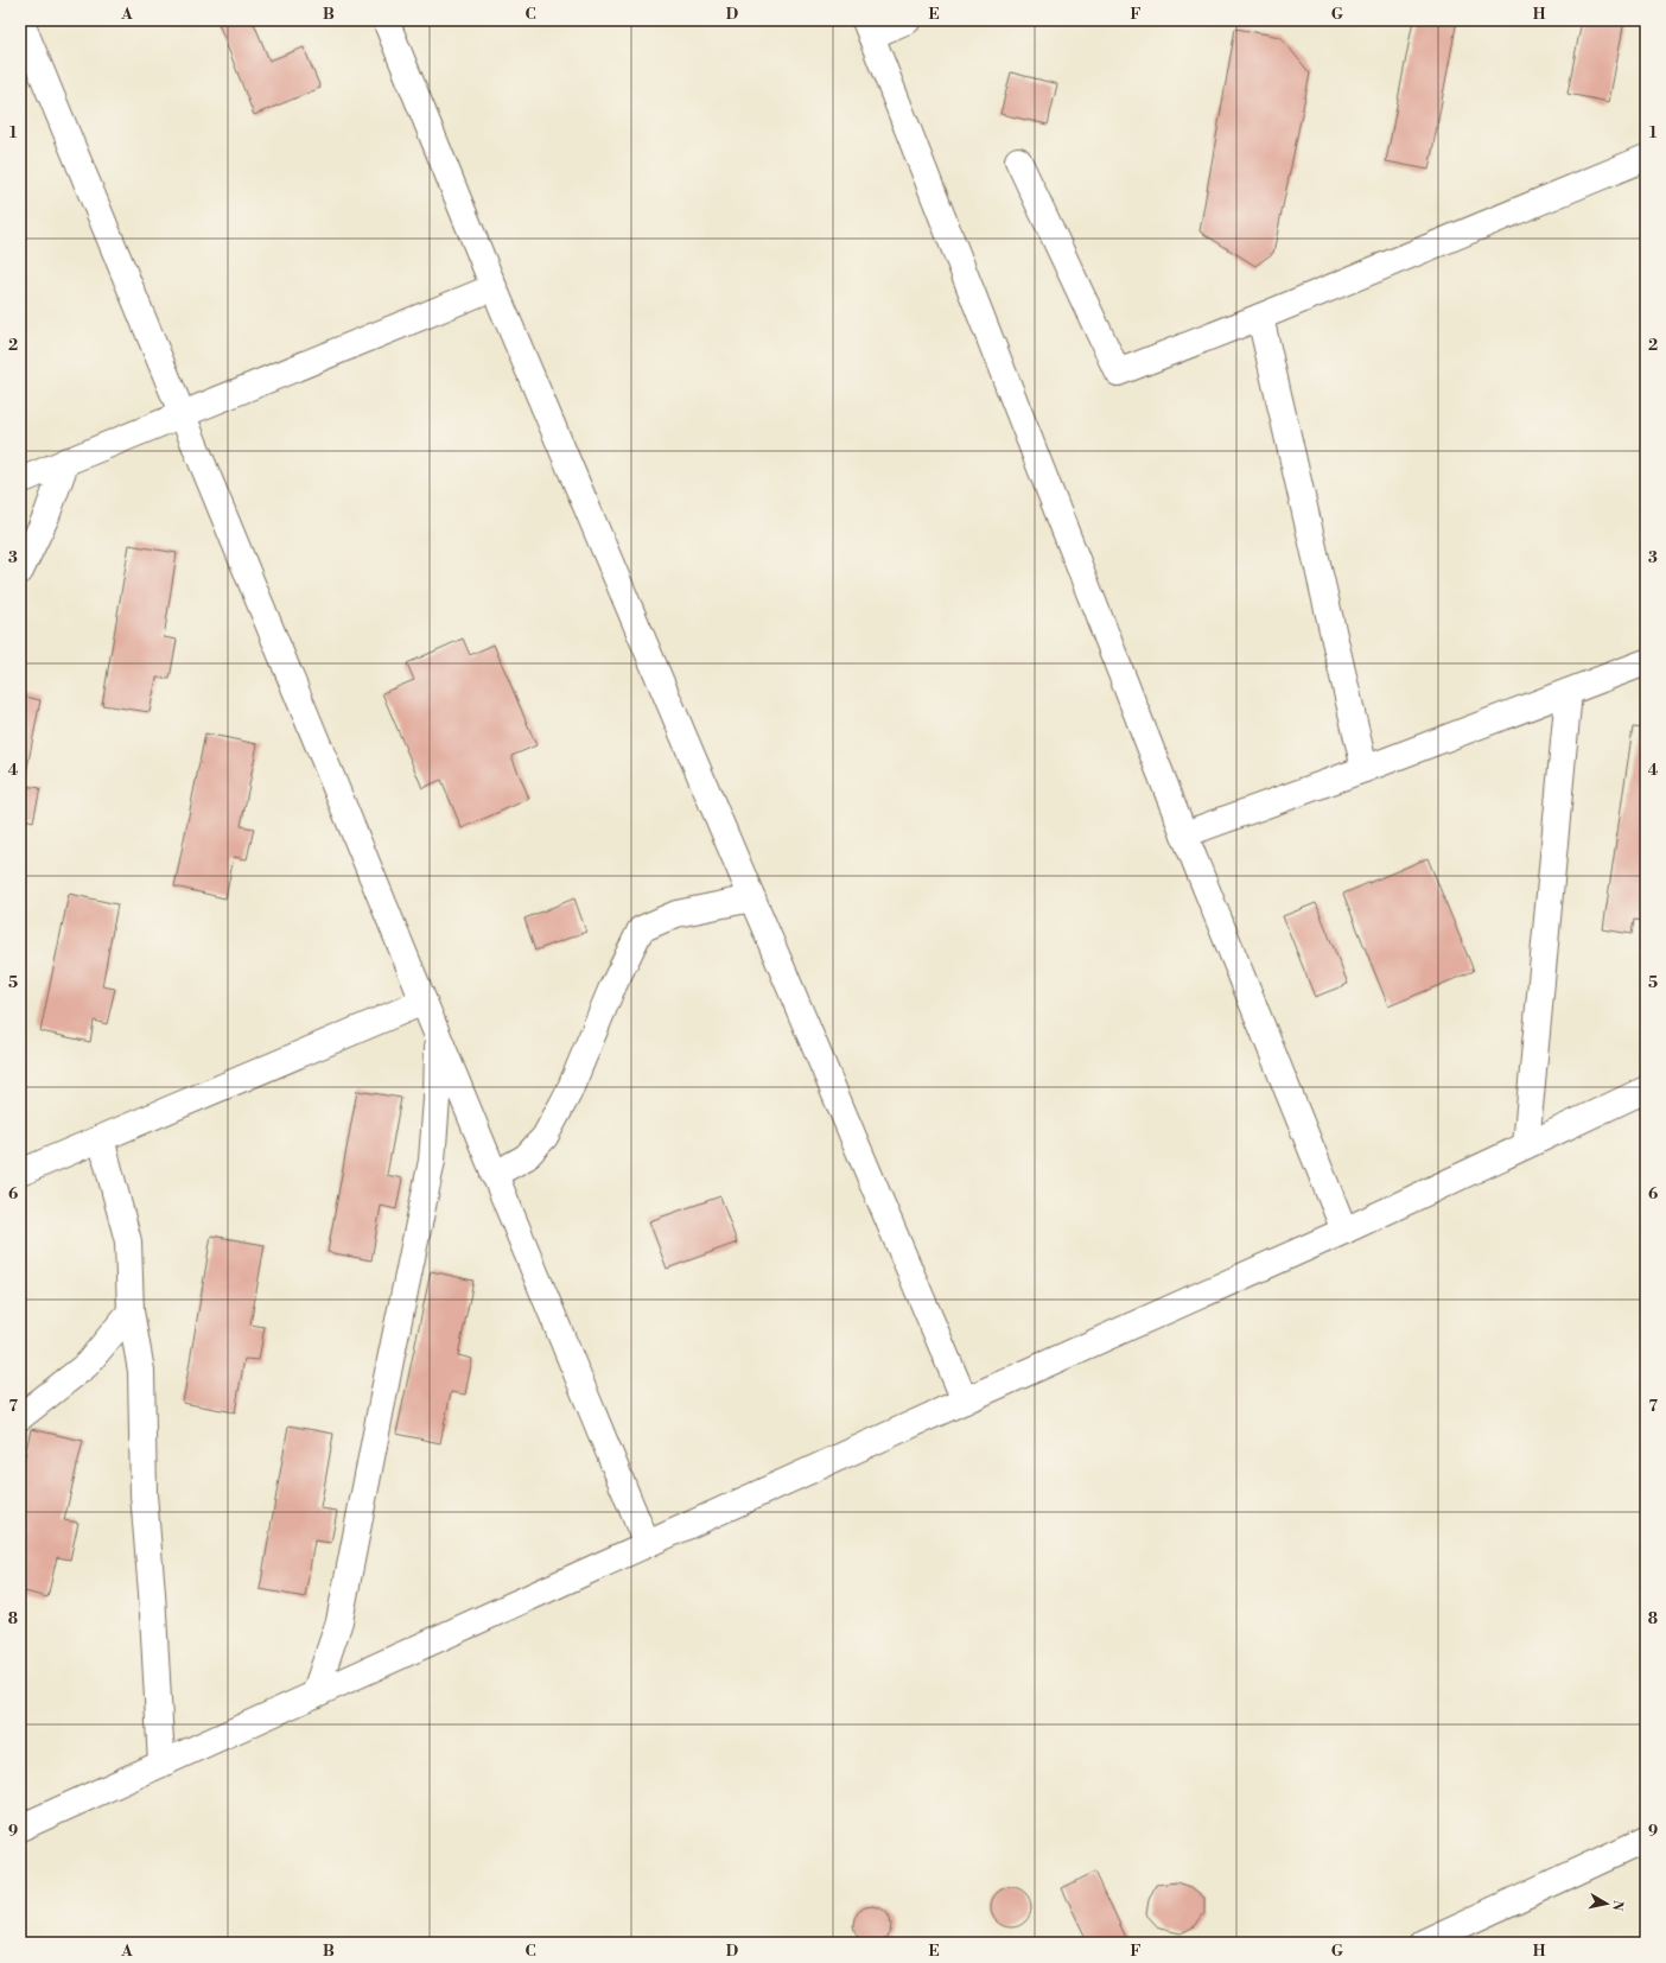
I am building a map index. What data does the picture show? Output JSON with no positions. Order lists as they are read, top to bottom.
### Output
{
  "north": "right",
  "grid": {
    "columns": [
      "A",
      "B",
      "C",
      "D",
      "E",
      "F",
      "G",
      "H"
    ],
    "rows": [
      "1",
      "2",
      "3",
      "4",
      "5",
      "6",
      "7",
      "8",
      "9"
    ]
  }
}
